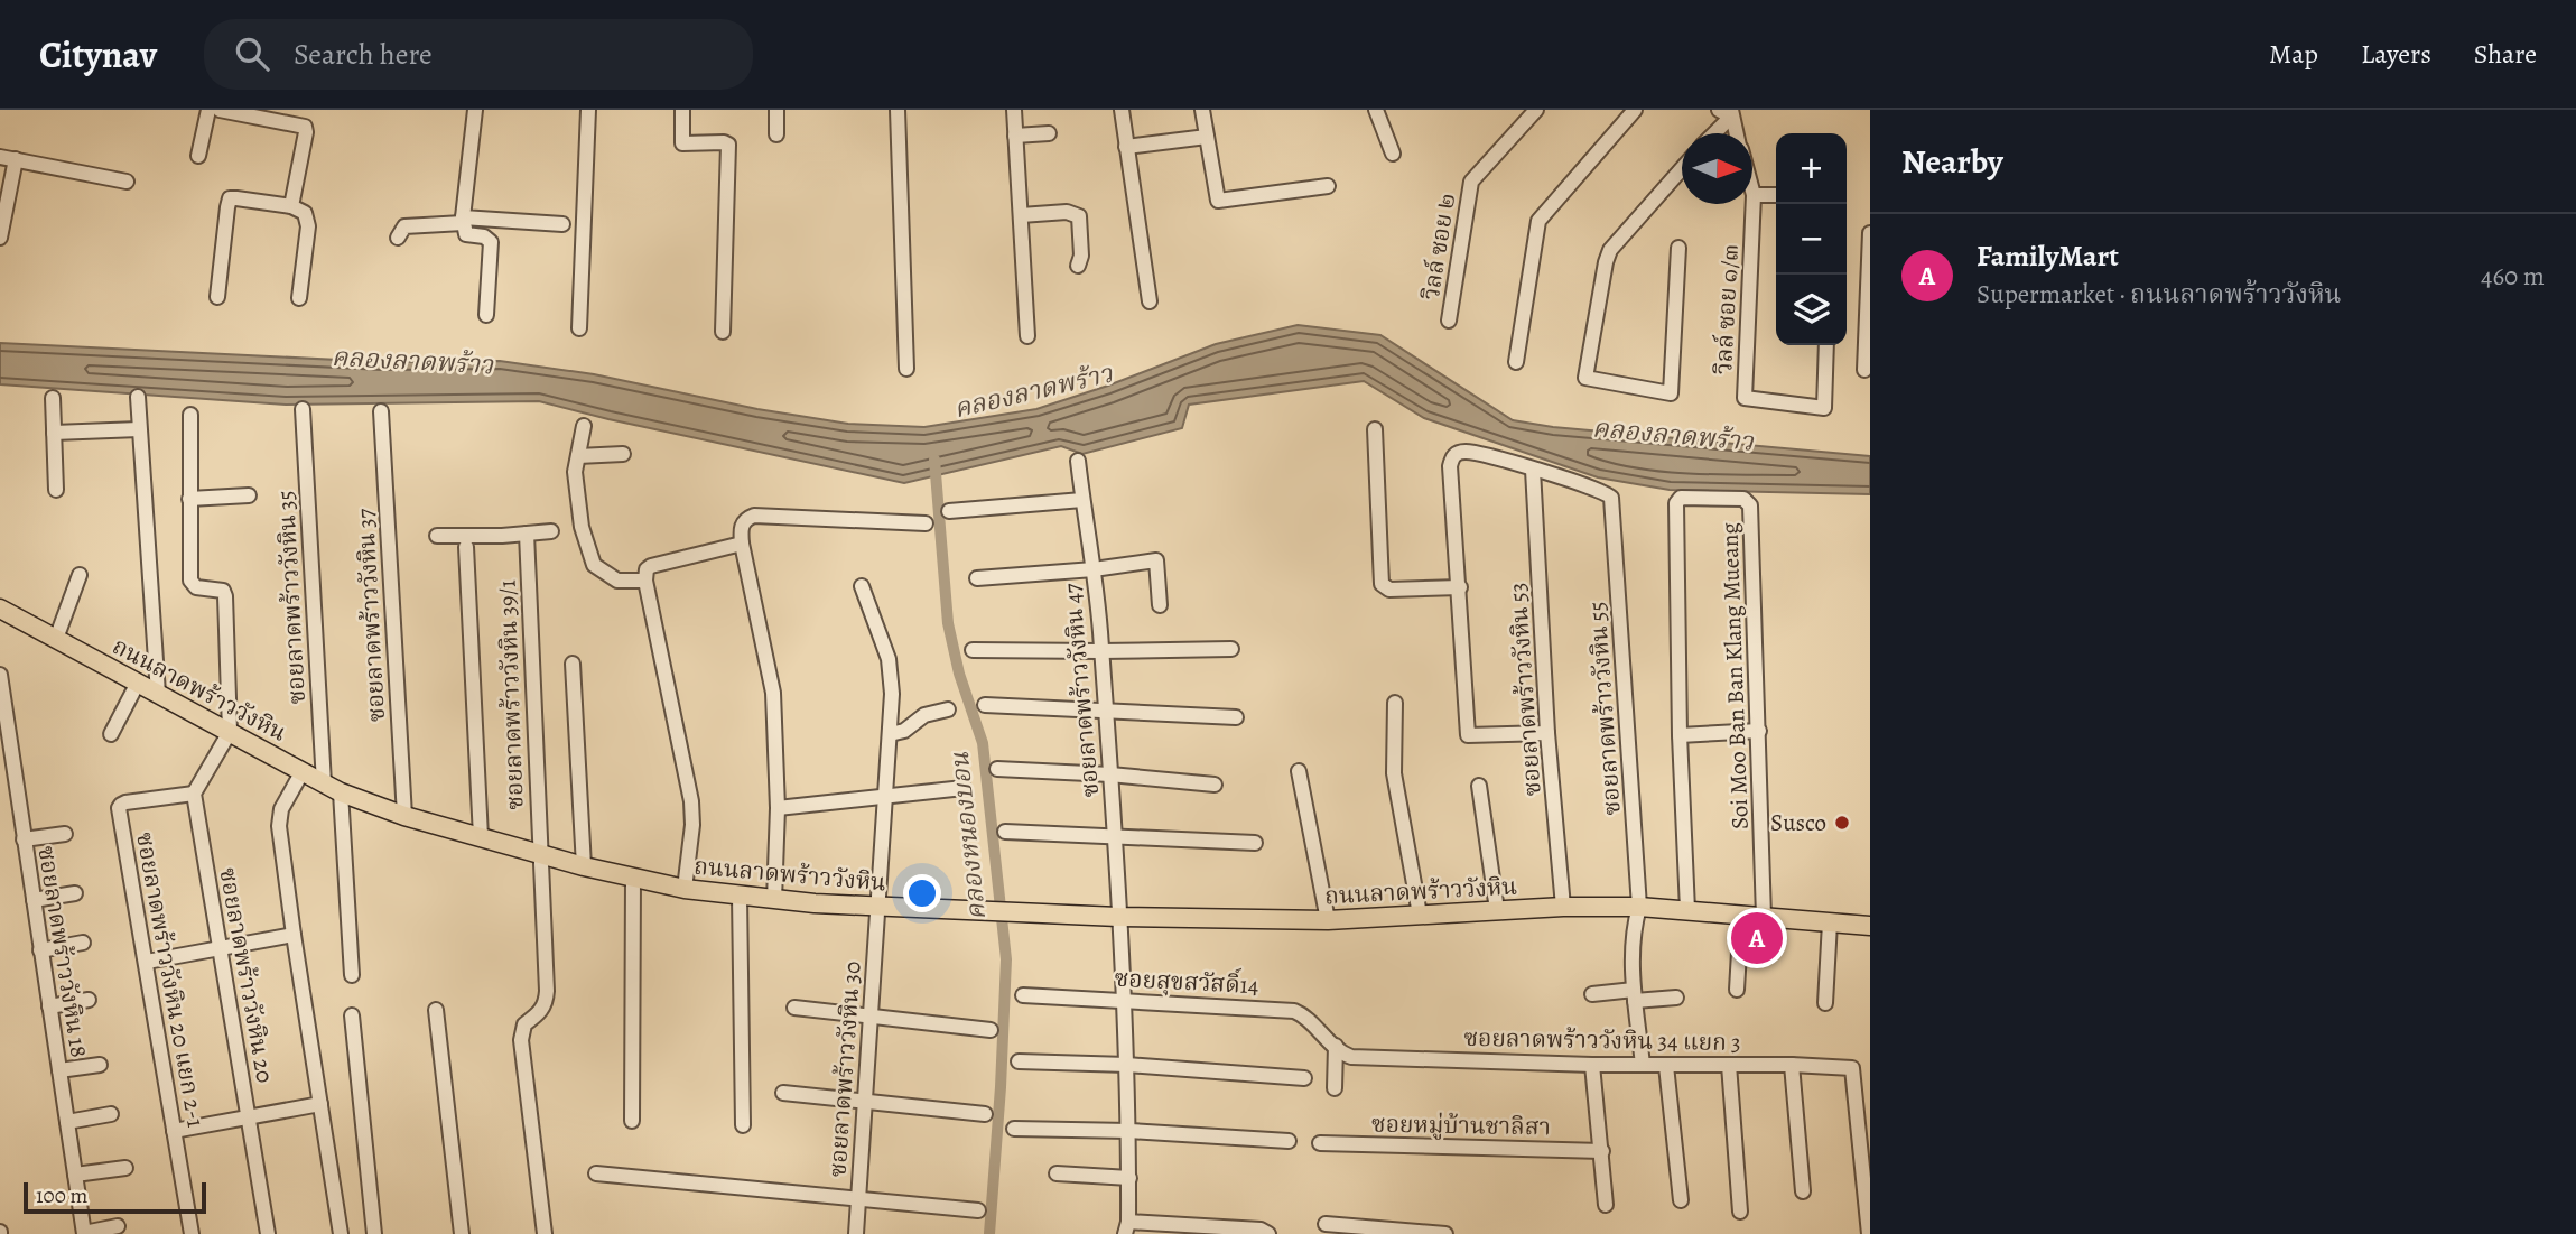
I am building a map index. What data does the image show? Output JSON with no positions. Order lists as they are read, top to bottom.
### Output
{
  "streets": {
    "main road": ["ถนนลาดพร้าววังหิน"],
    "street": [
      "วิลล์ ซอย ๒",
      "วิลล์ ซอย ๑/๓",
      "ซอยลาดพร้าววังหิน 35",
      "ซอยลาดพร้าววังหิน 37",
      "Soi Moo Ban Ban Klang Mueang",
      "ซอยลาดพร้าววังหิน 53",
      "ซอยลาดพร้าววังหิน 47",
      "ซอยลาดพร้าววังหิน 39/1",
      "ซอยลาดพร้าววังหิน 55",
      "ซอยลาดพร้าววังหิน 18",
      "ซอยลาดพร้าววังหิน 20",
      "ซอยลาดพร้าววังหิน 20 แยก 2-1",
      "ซอยสุขสวัสดิ์14",
      "ซอยลาดพร้าววังหิน 34 แยก 3",
      "ซอยลาดพร้าววังหิน 30",
      "ซอยหมู่บ้านชาลิสา"
    ]
  },
  "crossings": [
    ["ซอยลาดพร้าววังหิน 35", "ถนนลาดพร้าววังหิน"],
    ["ซอยลาดพร้าววังหิน 37", "ถนนลาดพร้าววังหิน"],
    ["Soi Moo Ban Ban Klang Mueang", "ถนนลาดพร้าววังหิน"],
    ["ถนนลาดพร้าววังหิน", "ซอยลาดพร้าววังหิน 53"],
    ["ถนนลาดพร้าววังหิน", "ซอยลาดพร้าววังหิน 47"],
    ["ถนนลาดพร้าววังหิน", "ซอยลาดพร้าววังหิน 39/1"],
    ["ถนนลาดพร้าววังหิน", "ซอยลาดพร้าววังหิน 55"],
    ["ถนนลาดพร้าววังหิน", "ซอยลาดพร้าววังหิน 30"],
    ["ซอยลาดพร้าววังหิน 53", "ซอยลาดพร้าววังหิน 55"],
    ["ซอยลาดพร้าววังหิน 47", "ซอยสุขสวัสดิ์14"],
    ["ซอยลาดพร้าววังหิน 55", "ซอยลาดพร้าววังหิน 34 แยก 3"],
    ["ซอยลาดพร้าววังหิน 20", "ซอยลาดพร้าววังหิน 20 แยก 2-1"],
    ["ซอยสุขสวัสดิ์14", "ซอยลาดพร้าววังหิน 34 แยก 3"]
  ],
  "water": ["คลองลาดพร้าว", "คลองหนองบอน"],
  "places": ["Susco"],
  "scale_bar": "100 m",
  "north": "right",
  "page": {
    "header": "Citynav",
    "search": "Search here",
    "nav": ["Map", "Layers", "Share"],
    "heading": "Nearby",
    "map_buttons": ["+", "−"],
    "list": [
      {
        "mark": "A",
        "name": "FamilyMart",
        "note": "Supermarket · ถนนลาดพร้าววังหิน",
        "value": "460 m"
      }
    ],
    "pins": "A",
    "scale": "100 m"
  }
}
